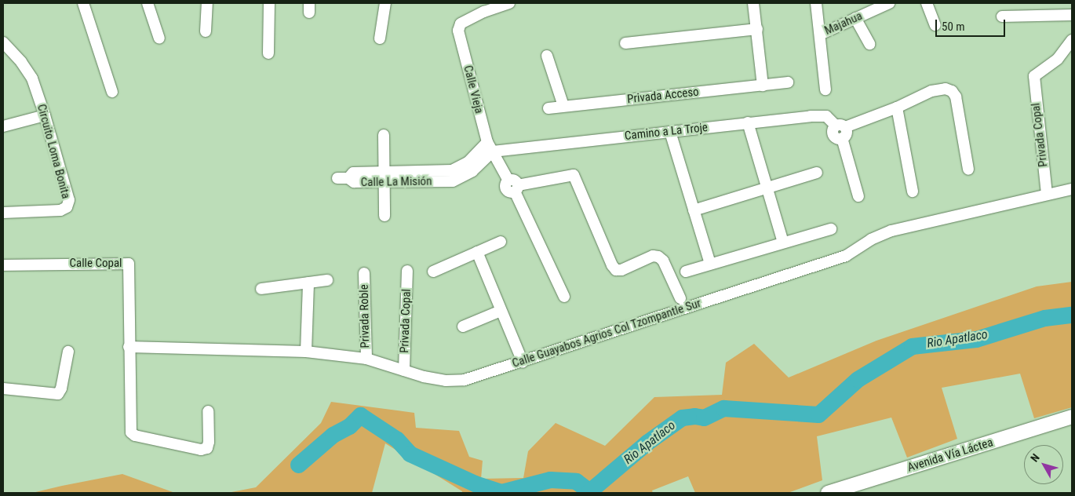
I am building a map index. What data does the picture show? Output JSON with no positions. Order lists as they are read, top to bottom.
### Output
{
  "streets": {
    "street": [
      "Majahua",
      "Calle Vieja",
      "Privada Acceso",
      "Camino a La Troje",
      "Privada Copal",
      "Circuito Loma Bonita",
      "Calle La Misión",
      "Calle Copal",
      "Privada Roble",
      "Calle Guayabos Agrios Col Tzompantle Sur",
      "Avenida Vía Láctea"
    ]
  },
  "crossings": [
    ["Calle Vieja", "Camino a La Troje"],
    ["Calle Vieja", "Calle La Misión"],
    ["Camino a La Troje", "Calle La Misión"],
    ["Privada Copal", "Calle Guayabos Agrios Col Tzompantle Sur"],
    ["Calle Copal", "Calle Guayabos Agrios Col Tzompantle Sur"],
    ["Privada Roble", "Calle Guayabos Agrios Col Tzompantle Sur"]
  ],
  "water": ["Rio Apatlaco"],
  "scale_bar": "50 m",
  "north": "top left"
}
